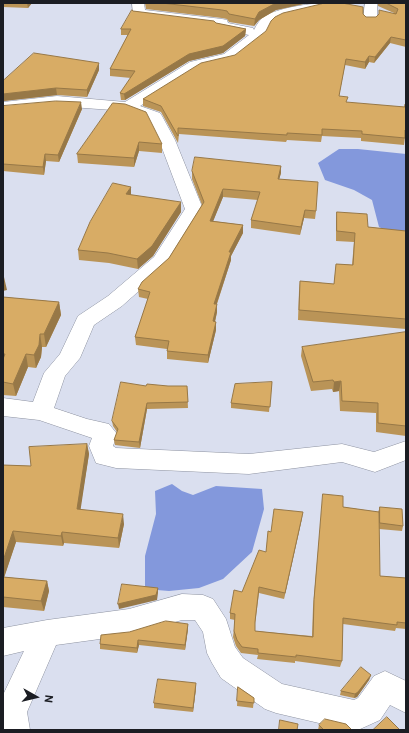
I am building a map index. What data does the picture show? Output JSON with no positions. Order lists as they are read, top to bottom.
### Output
{
  "north": "right"
}
